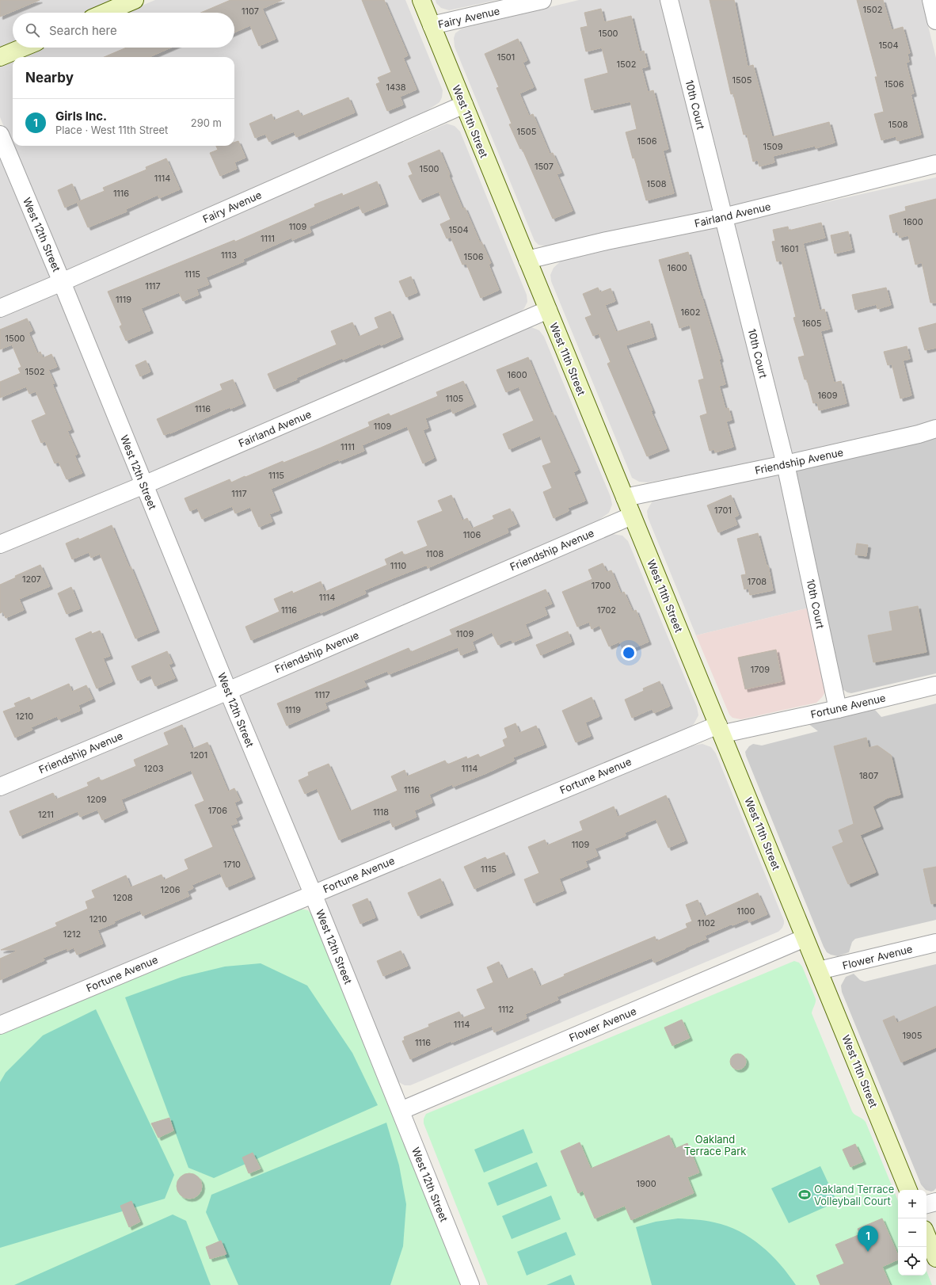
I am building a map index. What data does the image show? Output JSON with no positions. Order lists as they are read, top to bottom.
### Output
{
  "streets": {
    "main road": ["West 11th Street"],
    "street": [
      "Fairy Avenue",
      "10th Court",
      "Fairland Avenue",
      "West 12th Street",
      "Friendship Avenue",
      "Fortune Avenue",
      "Flower Avenue"
    ]
  },
  "crossings": [
    ["Fairy Avenue", "West 11th Street"],
    ["Fairy Avenue", "West 12th Street"],
    ["10th Court", "Fairland Avenue"],
    ["10th Court", "Friendship Avenue"],
    ["10th Court", "Fortune Avenue"],
    ["West 11th Street", "Fairland Avenue"],
    ["West 11th Street", "Friendship Avenue"],
    ["West 11th Street", "Fortune Avenue"],
    ["West 11th Street", "Flower Avenue"],
    ["Fairland Avenue", "West 12th Street"],
    ["West 12th Street", "Friendship Avenue"],
    ["West 12th Street", "Fortune Avenue"],
    ["West 12th Street", "Flower Avenue"]
  ],
  "parks": ["Oakland Terrace Park"],
  "places": {
    "sports": ["Oakland Terrace Volleyball Court"]
  },
  "house_numbers": [
    "1502",
    "1107",
    "1500",
    "1504",
    "1501",
    "1502",
    "1505",
    "1506",
    "1438",
    "1508",
    "1505",
    "1506",
    "1509",
    "1507",
    "1500",
    "1114",
    "1508",
    "1116",
    "1600",
    "1109",
    "1504",
    "1111",
    "1601",
    "1113",
    "1506",
    "1600",
    "1115",
    "1117",
    "1119",
    "1602",
    "1605",
    "1500",
    "1502",
    "1600",
    "1609",
    "1105",
    "1116",
    "1109",
    "1111",
    "1115",
    "1117",
    "1701",
    "1106",
    "1108",
    "1110",
    "1207",
    "1708",
    "1700",
    "1114",
    "1116",
    "1702",
    "1109",
    "1709",
    "1117",
    "1119",
    "1210",
    "1201",
    "1203",
    "1114",
    "1807",
    "1116",
    "1209",
    "1706",
    "1118",
    "1211",
    "1109",
    "1710",
    "1115",
    "1206",
    "1208",
    "1100",
    "1210",
    "1102",
    "1212",
    "1112",
    "1114",
    "1905",
    "1116",
    "1900"
  ],
  "page": {
    "search": "Search here",
    "heading": "Nearby",
    "list": [
      {
        "mark": "1",
        "name": "Girls Inc.",
        "note": "Place · West 11th Street",
        "value": "290 m"
      }
    ],
    "map_buttons": ["+", "−"],
    "pins": "1"
  }
}
